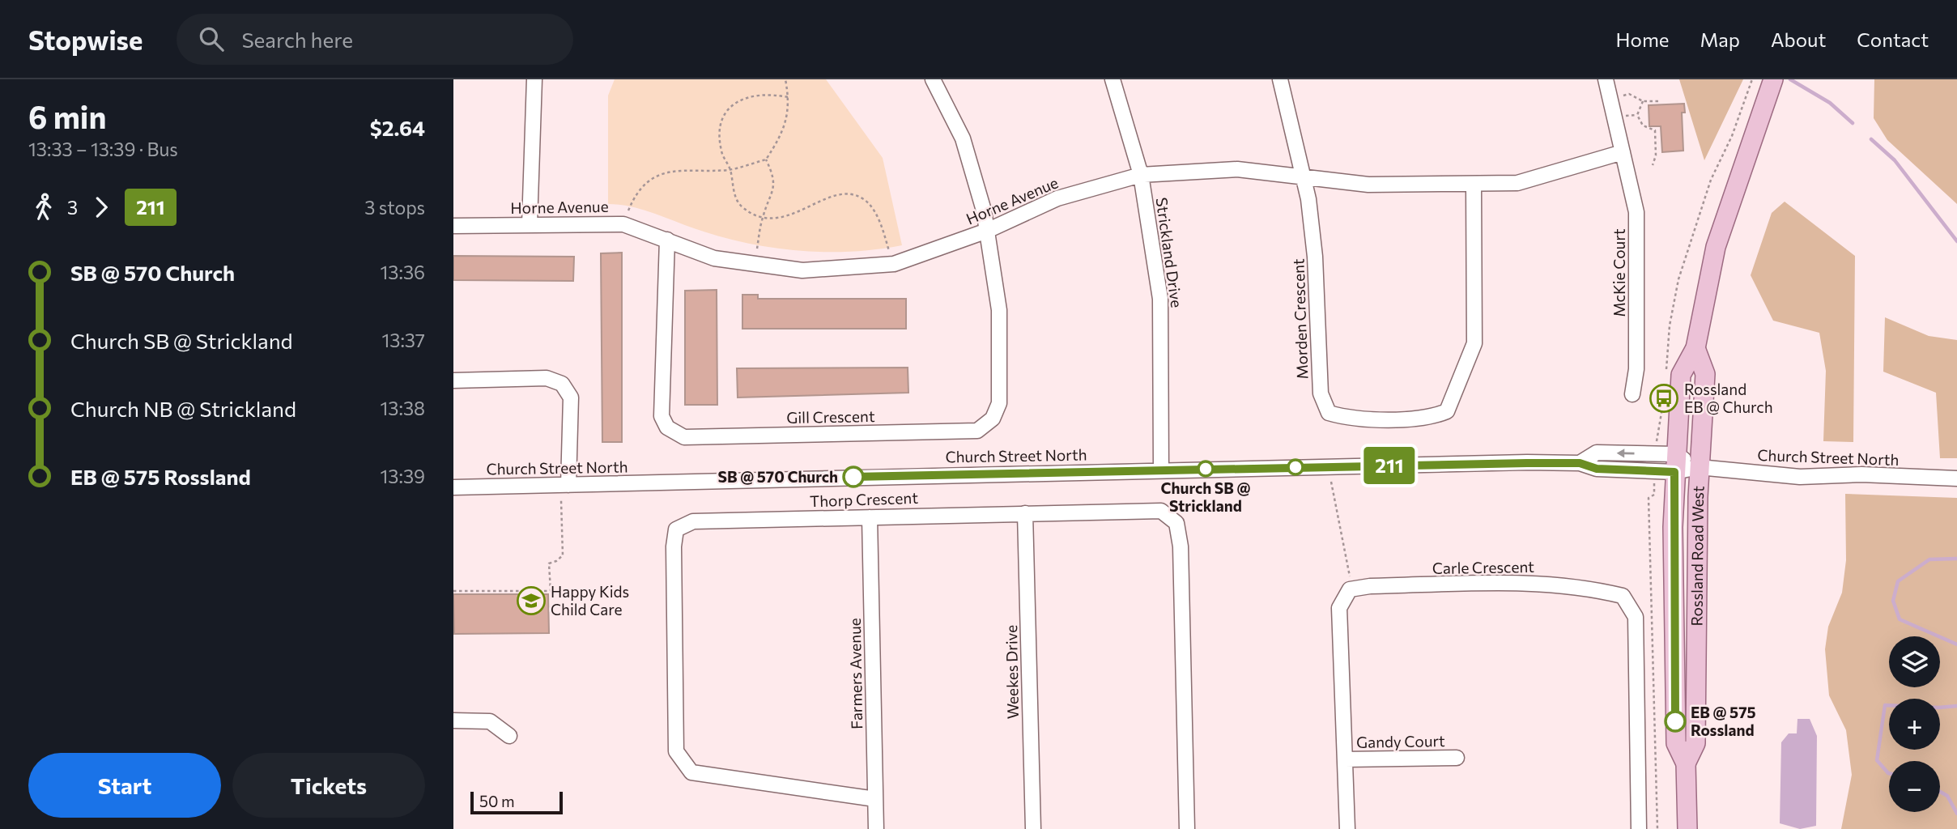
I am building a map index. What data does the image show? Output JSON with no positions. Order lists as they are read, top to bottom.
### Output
{
  "streets": {
    "main road": ["Rossland Road West"],
    "street": [
      "Horne Avenue",
      "Strickland Drive",
      "McKie Court",
      "Morden Crescent",
      "Gill Crescent",
      "Church Street North",
      "Thorp Crescent",
      "Carle Crescent",
      "Weekes Drive",
      "Farmers Avenue",
      "Gandy Court"
    ]
  },
  "crossings": [
    ["Horne Avenue", "Strickland Drive"],
    ["Horne Avenue", "McKie Court"],
    ["Horne Avenue", "Morden Crescent"],
    ["Horne Avenue", "Gill Crescent"],
    ["Strickland Drive", "Church Street North"],
    ["Church Street North", "Rossland Road West"],
    ["Thorp Crescent", "Weekes Drive"],
    ["Thorp Crescent", "Farmers Avenue"]
  ],
  "places": {
    "bus stop": ["Rossland EB @ Church"],
    "other": ["Church SB @ Strickland", "SB @ 570 Church", "EB @ 575 Rossland"],
    "school or university": ["Happy Kids Child Care"]
  },
  "lines": ["bus line 211"],
  "scale_bar": "50 m",
  "page": {
    "header": "Stopwise",
    "search": "Search here",
    "nav": [
      "Home",
      "Map",
      "About",
      "Contact"
    ],
    "heading": ["6 min", "13:33 – 13:39 · Bus", "$2.64"],
    "on_map": "211",
    "legs": ["3", "211", "3 stops"],
    "list": [
      {
        "name": "SB @ 570 Church",
        "value": "13:36"
      },
      {
        "name": "Church SB @ Strickland",
        "value": "13:37"
      },
      {
        "name": "Church NB @ Strickland",
        "value": "13:38"
      },
      {
        "name": "EB @ 575 Rossland",
        "value": "13:39"
      }
    ],
    "map_buttons": ["+", "−"],
    "buttons": ["Start", "Tickets"],
    "scale": "50 m"
  }
}
